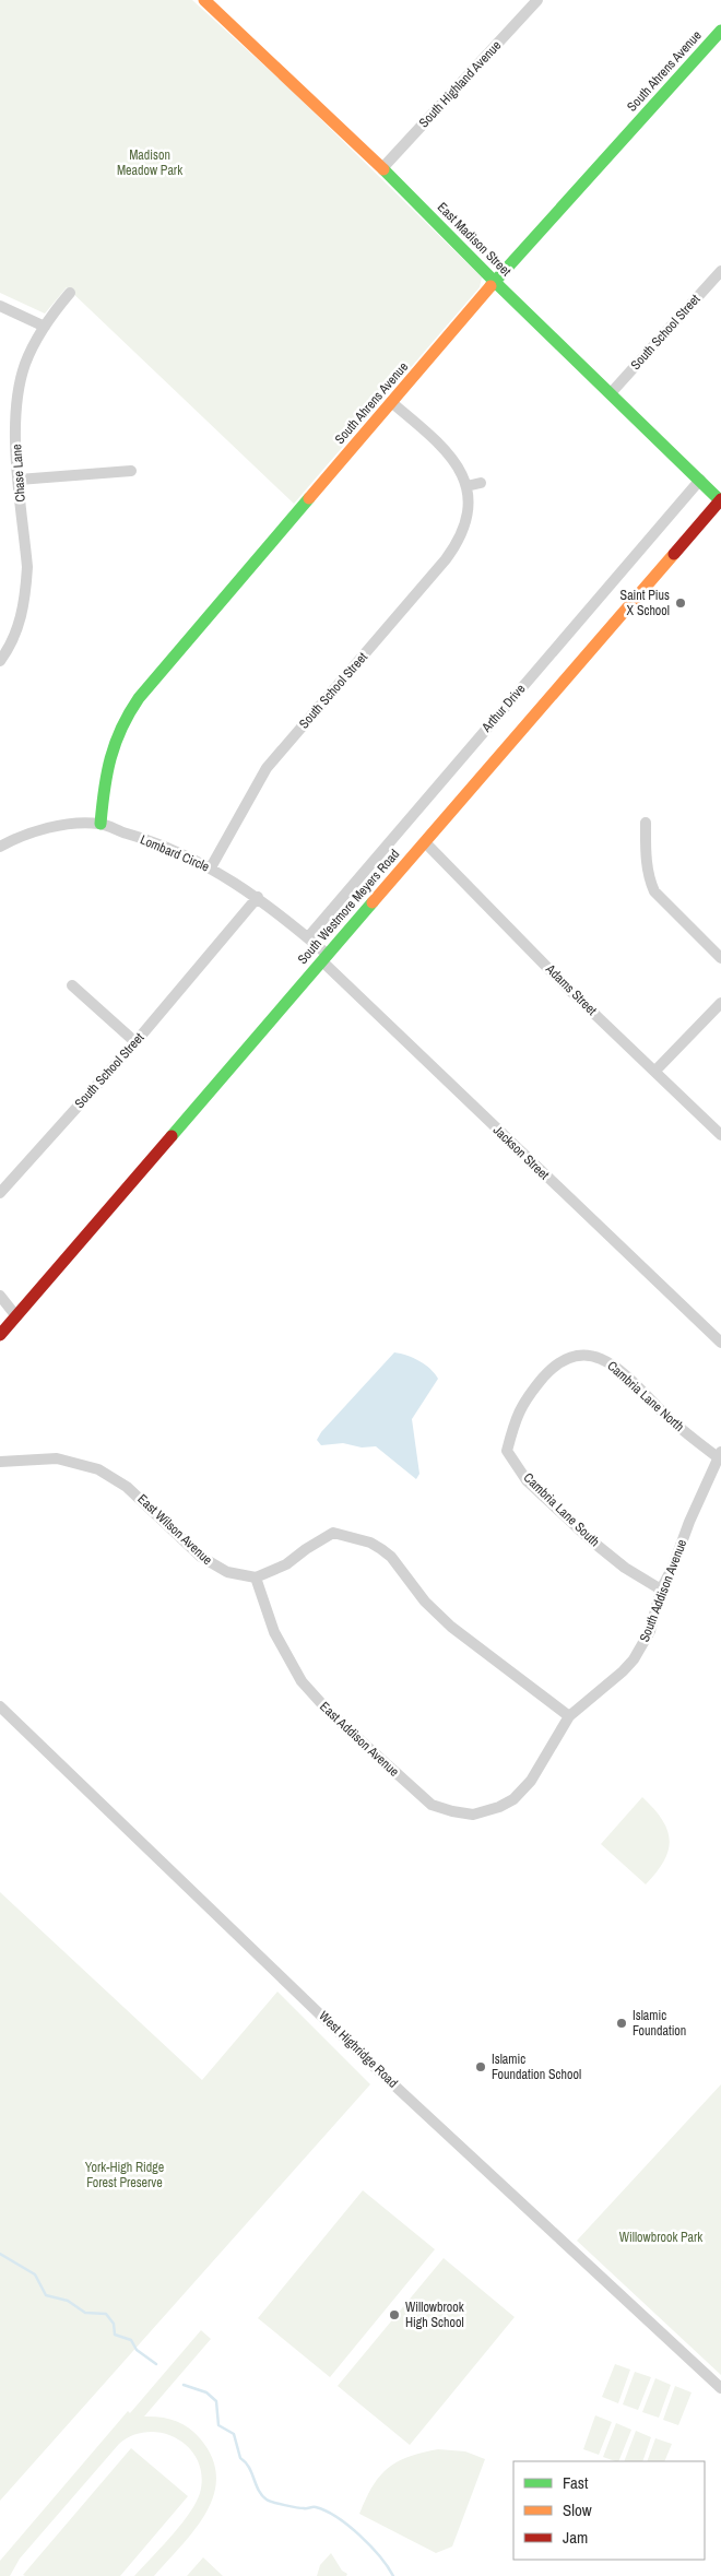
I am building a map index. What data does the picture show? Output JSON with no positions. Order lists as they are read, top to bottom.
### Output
{
  "streets": {
    "street": [
      "South Ahrens Avenue",
      "South Highland Avenue",
      "East Madison Street",
      "South School Street",
      "Chase Lane",
      "Arthur Drive",
      "Lombard Circle",
      "South Westmore Meyers Road",
      "Adams Street",
      "Jackson Street",
      "Cambria Lane North",
      "Cambria Lane South",
      "East Wilson Avenue",
      "South Addison Avenue",
      "East Addison Avenue",
      "West Highridge Road"
    ]
  },
  "crossings": [
    ["South Ahrens Avenue", "East Madison Street"],
    ["South Ahrens Avenue", "Lombard Circle"],
    ["South Highland Avenue", "East Madison Street"],
    ["East Madison Street", "South School Street"],
    ["East Madison Street", "Arthur Drive"],
    ["East Madison Street", "South Westmore Meyers Road"],
    ["South School Street", "Lombard Circle"],
    ["Arthur Drive", "Lombard Circle"],
    ["Lombard Circle", "South Westmore Meyers Road"],
    ["Lombard Circle", "Jackson Street"],
    ["South Westmore Meyers Road", "Adams Street"],
    ["South Westmore Meyers Road", "Jackson Street"],
    ["Cambria Lane North", "Cambria Lane South"],
    ["Cambria Lane North", "South Addison Avenue"],
    ["Cambria Lane South", "South Addison Avenue"],
    ["East Wilson Avenue", "East Addison Avenue"],
    ["South Addison Avenue", "East Addison Avenue"]
  ],
  "parks": ["Madison Meadow Park", "York-High Ridge Forest Preserve", "Willowbrook Park"],
  "places": [
    "Saint Pius X School",
    "Islamic Foundation",
    "Islamic Foundation School",
    "Willowbrook High School"
  ],
  "legend": ["Fast", "Slow", "Jam"]
}
